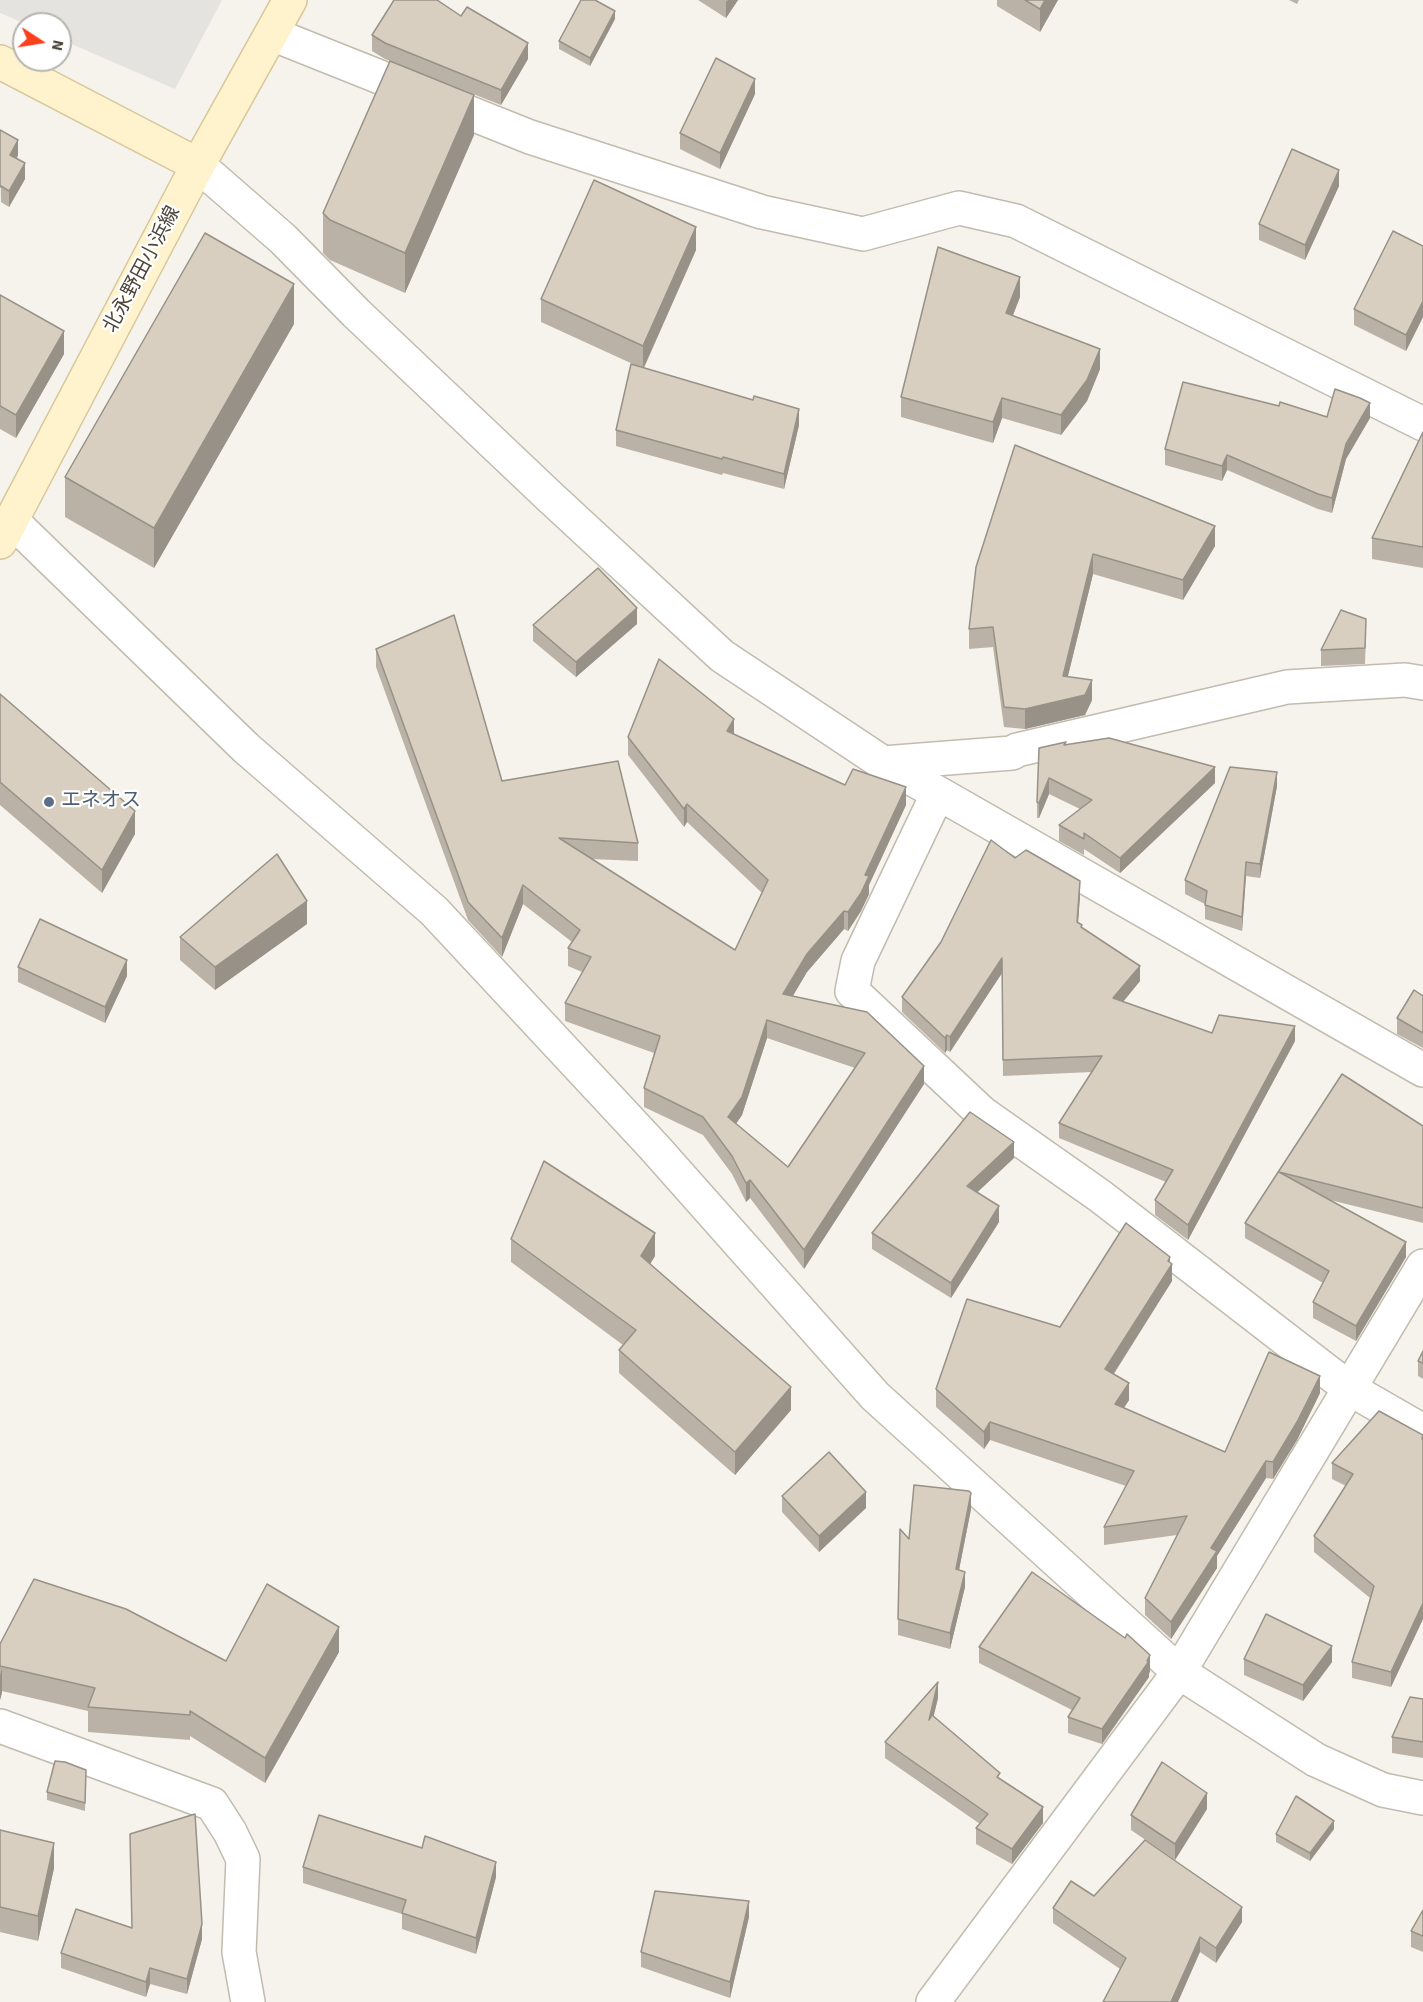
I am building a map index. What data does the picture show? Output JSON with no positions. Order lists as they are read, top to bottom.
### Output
{
  "streets": {
    "main road": ["北永野田小浜線"]
  },
  "places": ["エネオス"],
  "north": "right"
}
